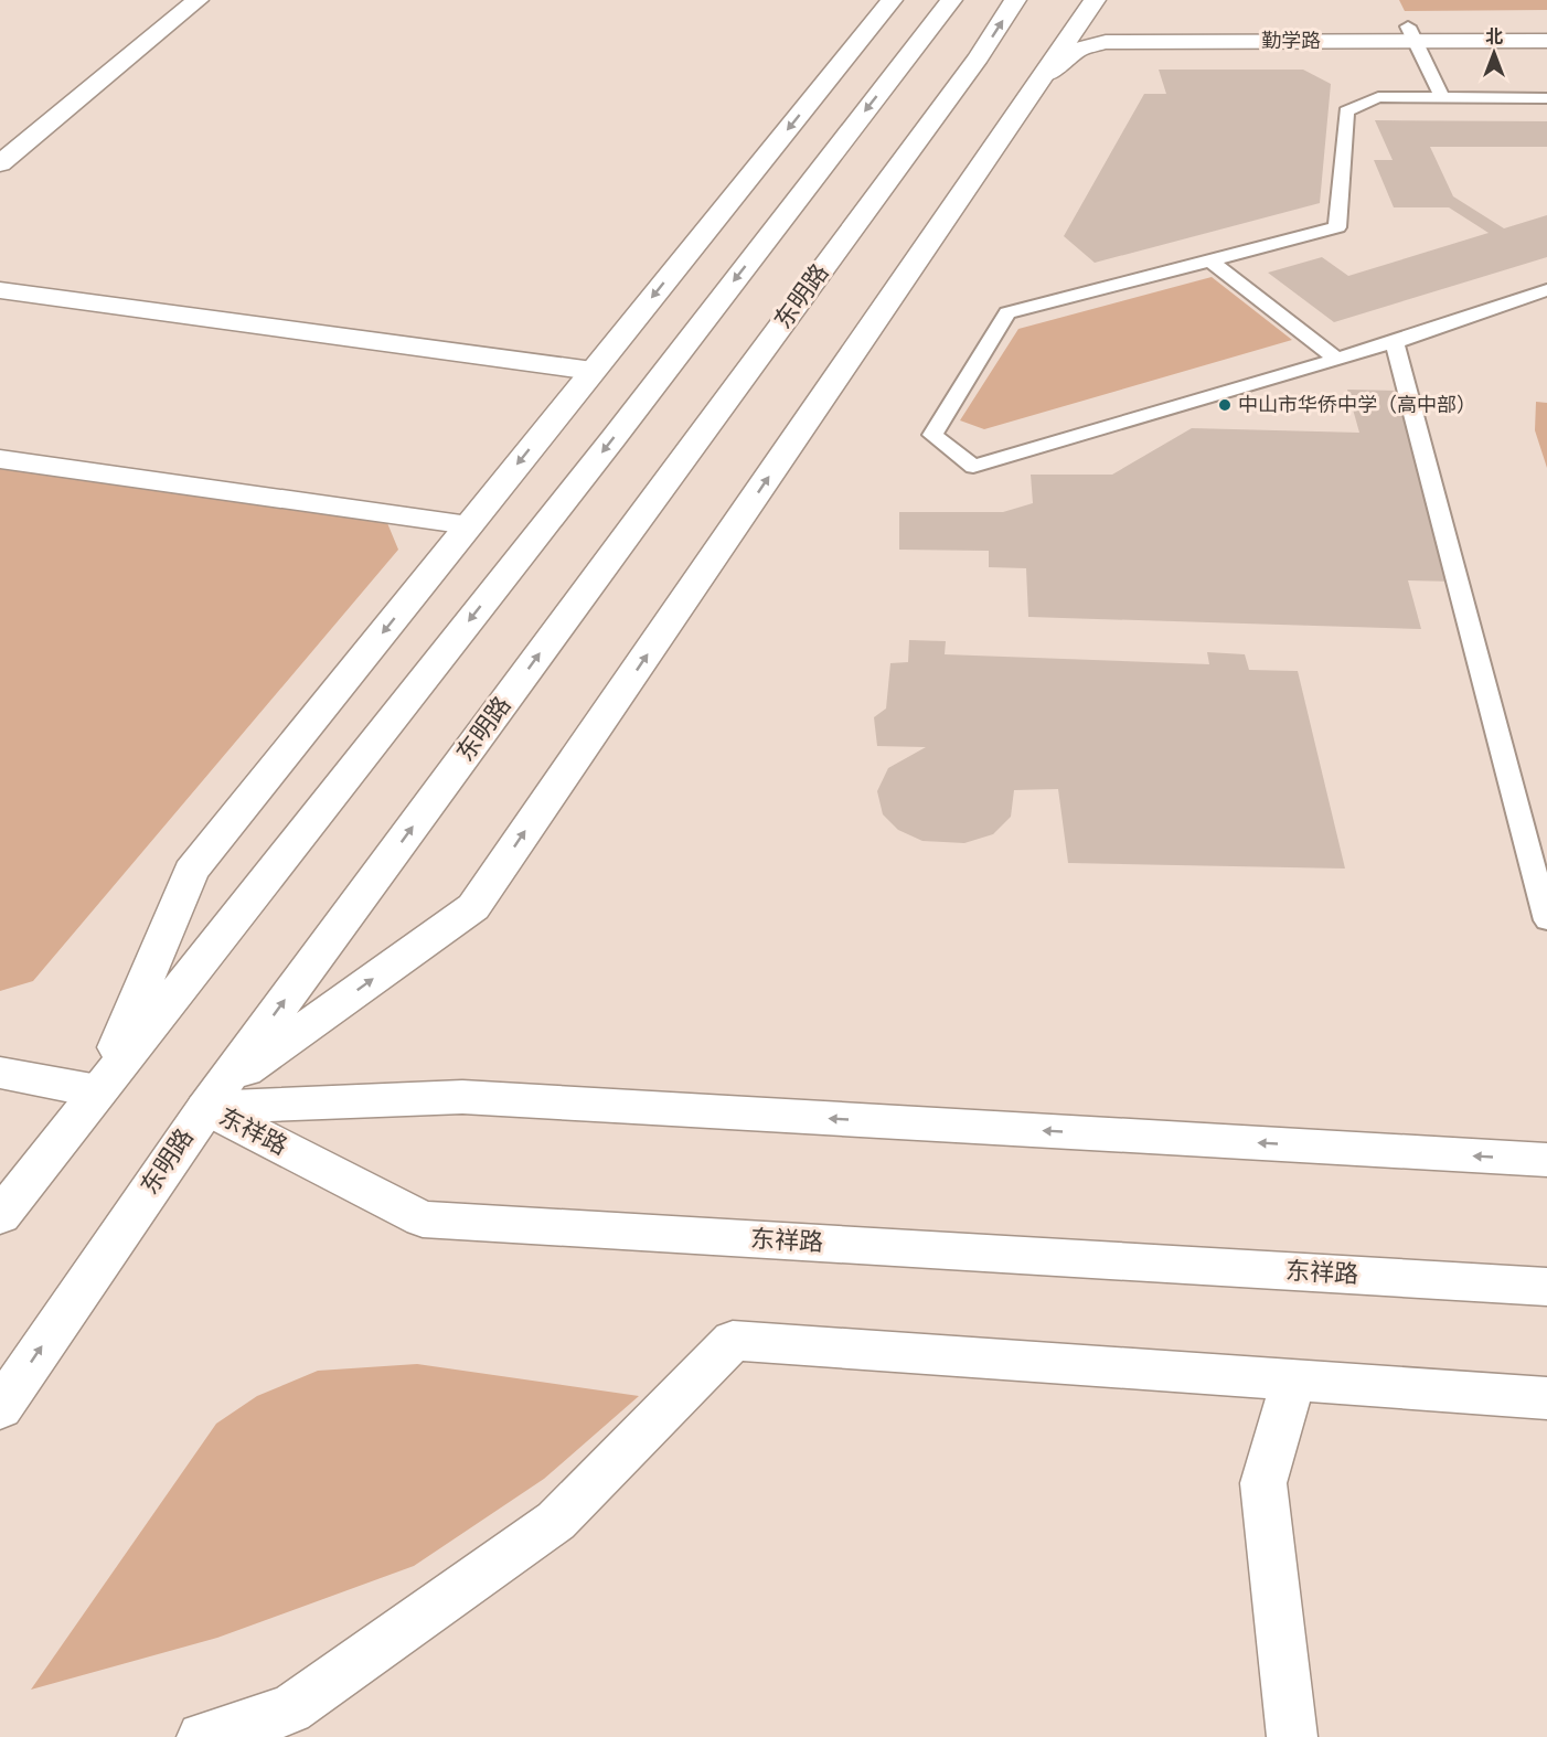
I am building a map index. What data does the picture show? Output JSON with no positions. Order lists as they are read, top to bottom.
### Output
{
  "streets": {
    "main road": ["勤学路", "东明路", "东祥路"]
  },
  "crossings": [
    ["东明路", "东祥路"]
  ],
  "places": ["中山市华侨中学（高中部）"],
  "north": "top"
}
